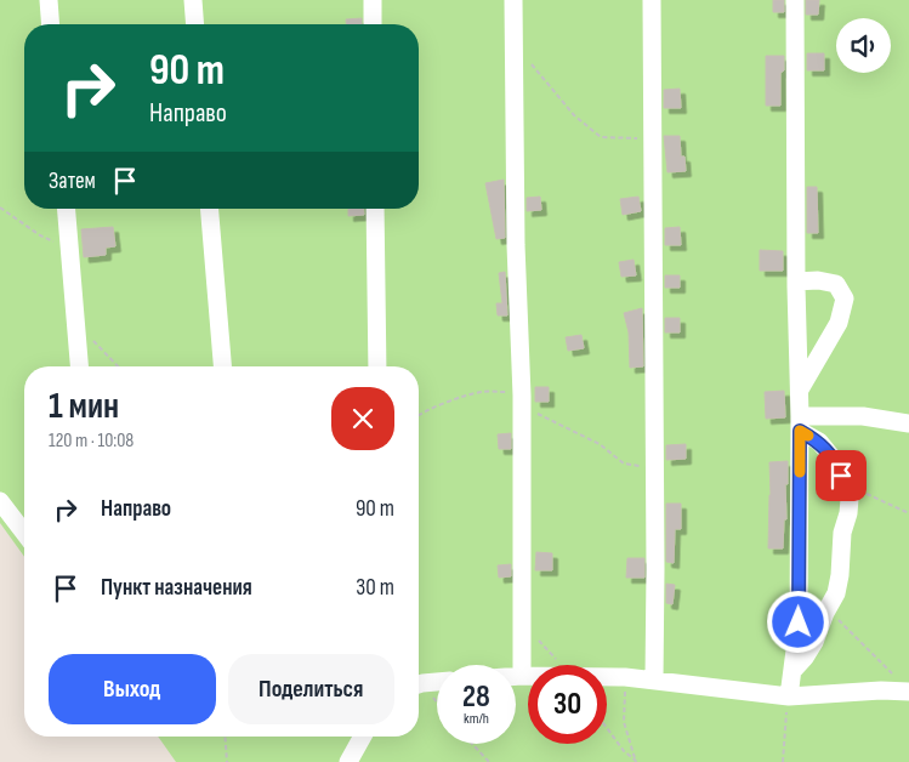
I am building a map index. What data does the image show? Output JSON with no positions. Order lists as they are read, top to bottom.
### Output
{
  "page": {
    "turn": ["90 m", "Направо"],
    "then": "Затем",
    "heading": ["1 мин", "120 m · 10:08"],
    "list": [
      {
        "name": "Направо",
        "value": "90 m"
      },
      {
        "name": "Пункт назначения",
        "value": "30 m"
      }
    ],
    "buttons": ["Выход", "Поделиться"],
    "speed": "28 km/h",
    "limit": "30"
  }
}
